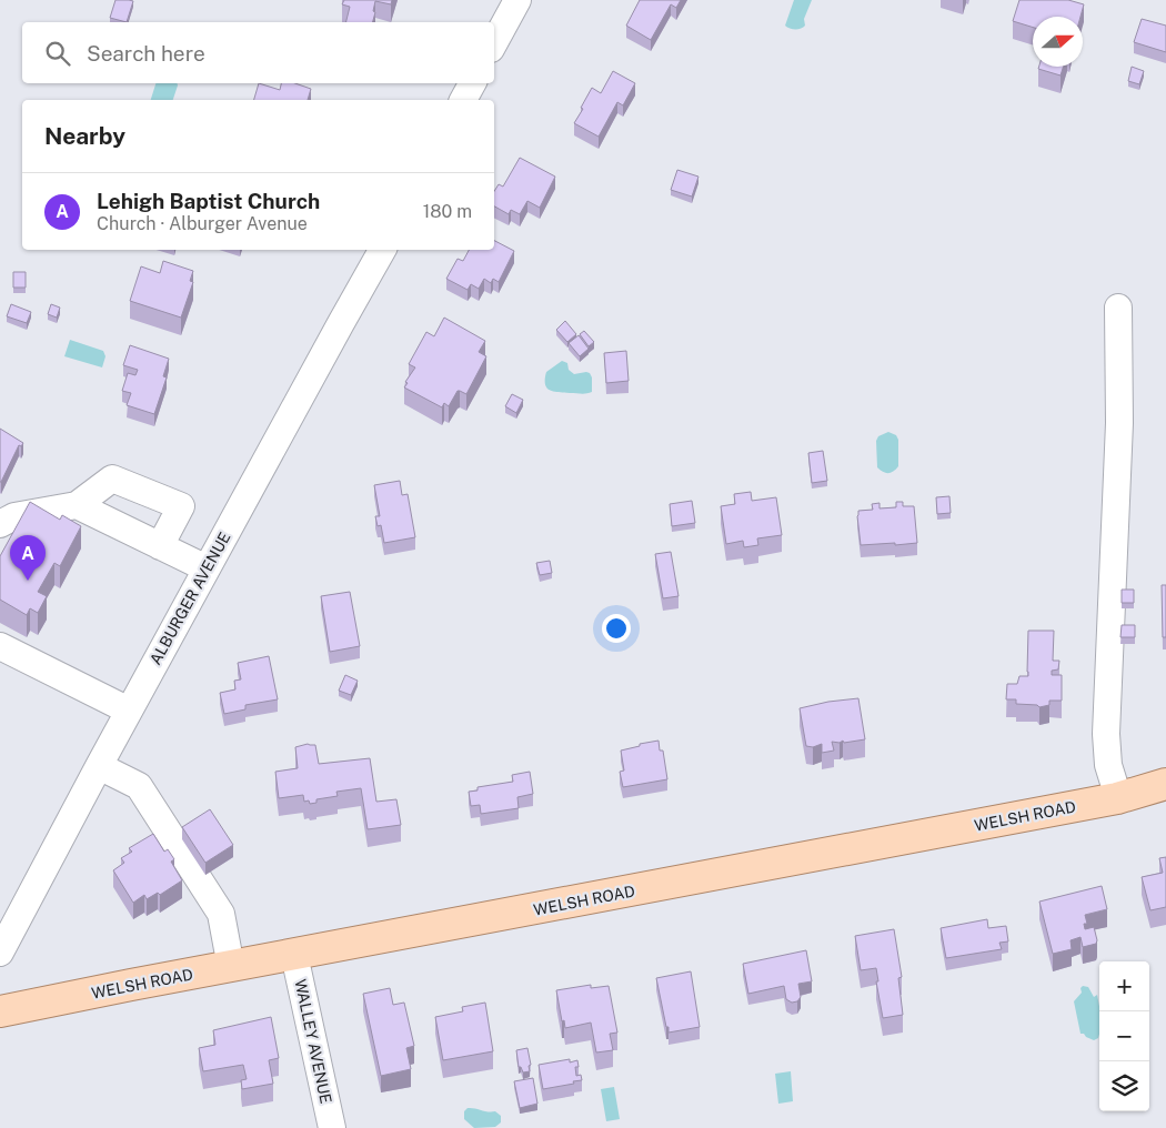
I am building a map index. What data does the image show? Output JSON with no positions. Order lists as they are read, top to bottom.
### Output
{
  "streets": {
    "main road": ["WELSH ROAD"],
    "street": ["ALBURGER AVENUE", "WALLEY AVENUE"]
  },
  "crossings": [
    ["WELSH ROAD", "WALLEY AVENUE"]
  ],
  "north": "right",
  "page": {
    "search": "Search here",
    "heading": "Nearby",
    "list": [
      {
        "mark": "A",
        "name": "Lehigh Baptist Church",
        "note": "Church · Alburger Avenue",
        "value": "180 m"
      }
    ],
    "pins": "A",
    "map_buttons": ["+", "−"]
  }
}
